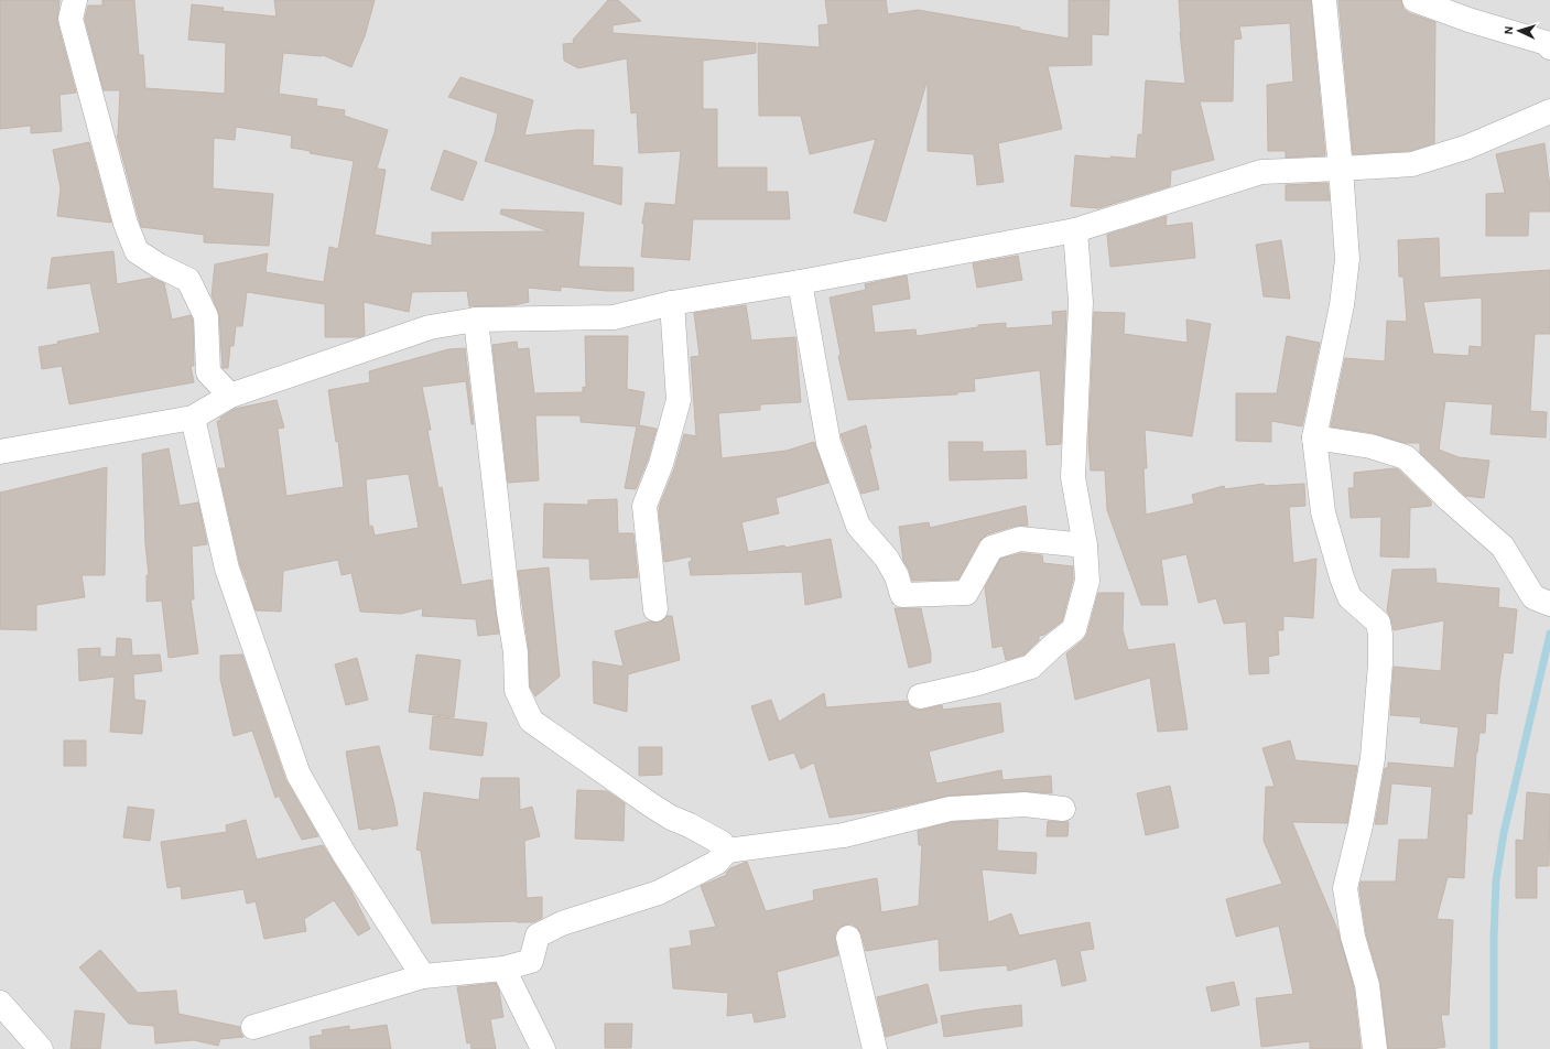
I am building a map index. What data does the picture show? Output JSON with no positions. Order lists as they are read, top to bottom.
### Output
{
  "north": "left"
}
